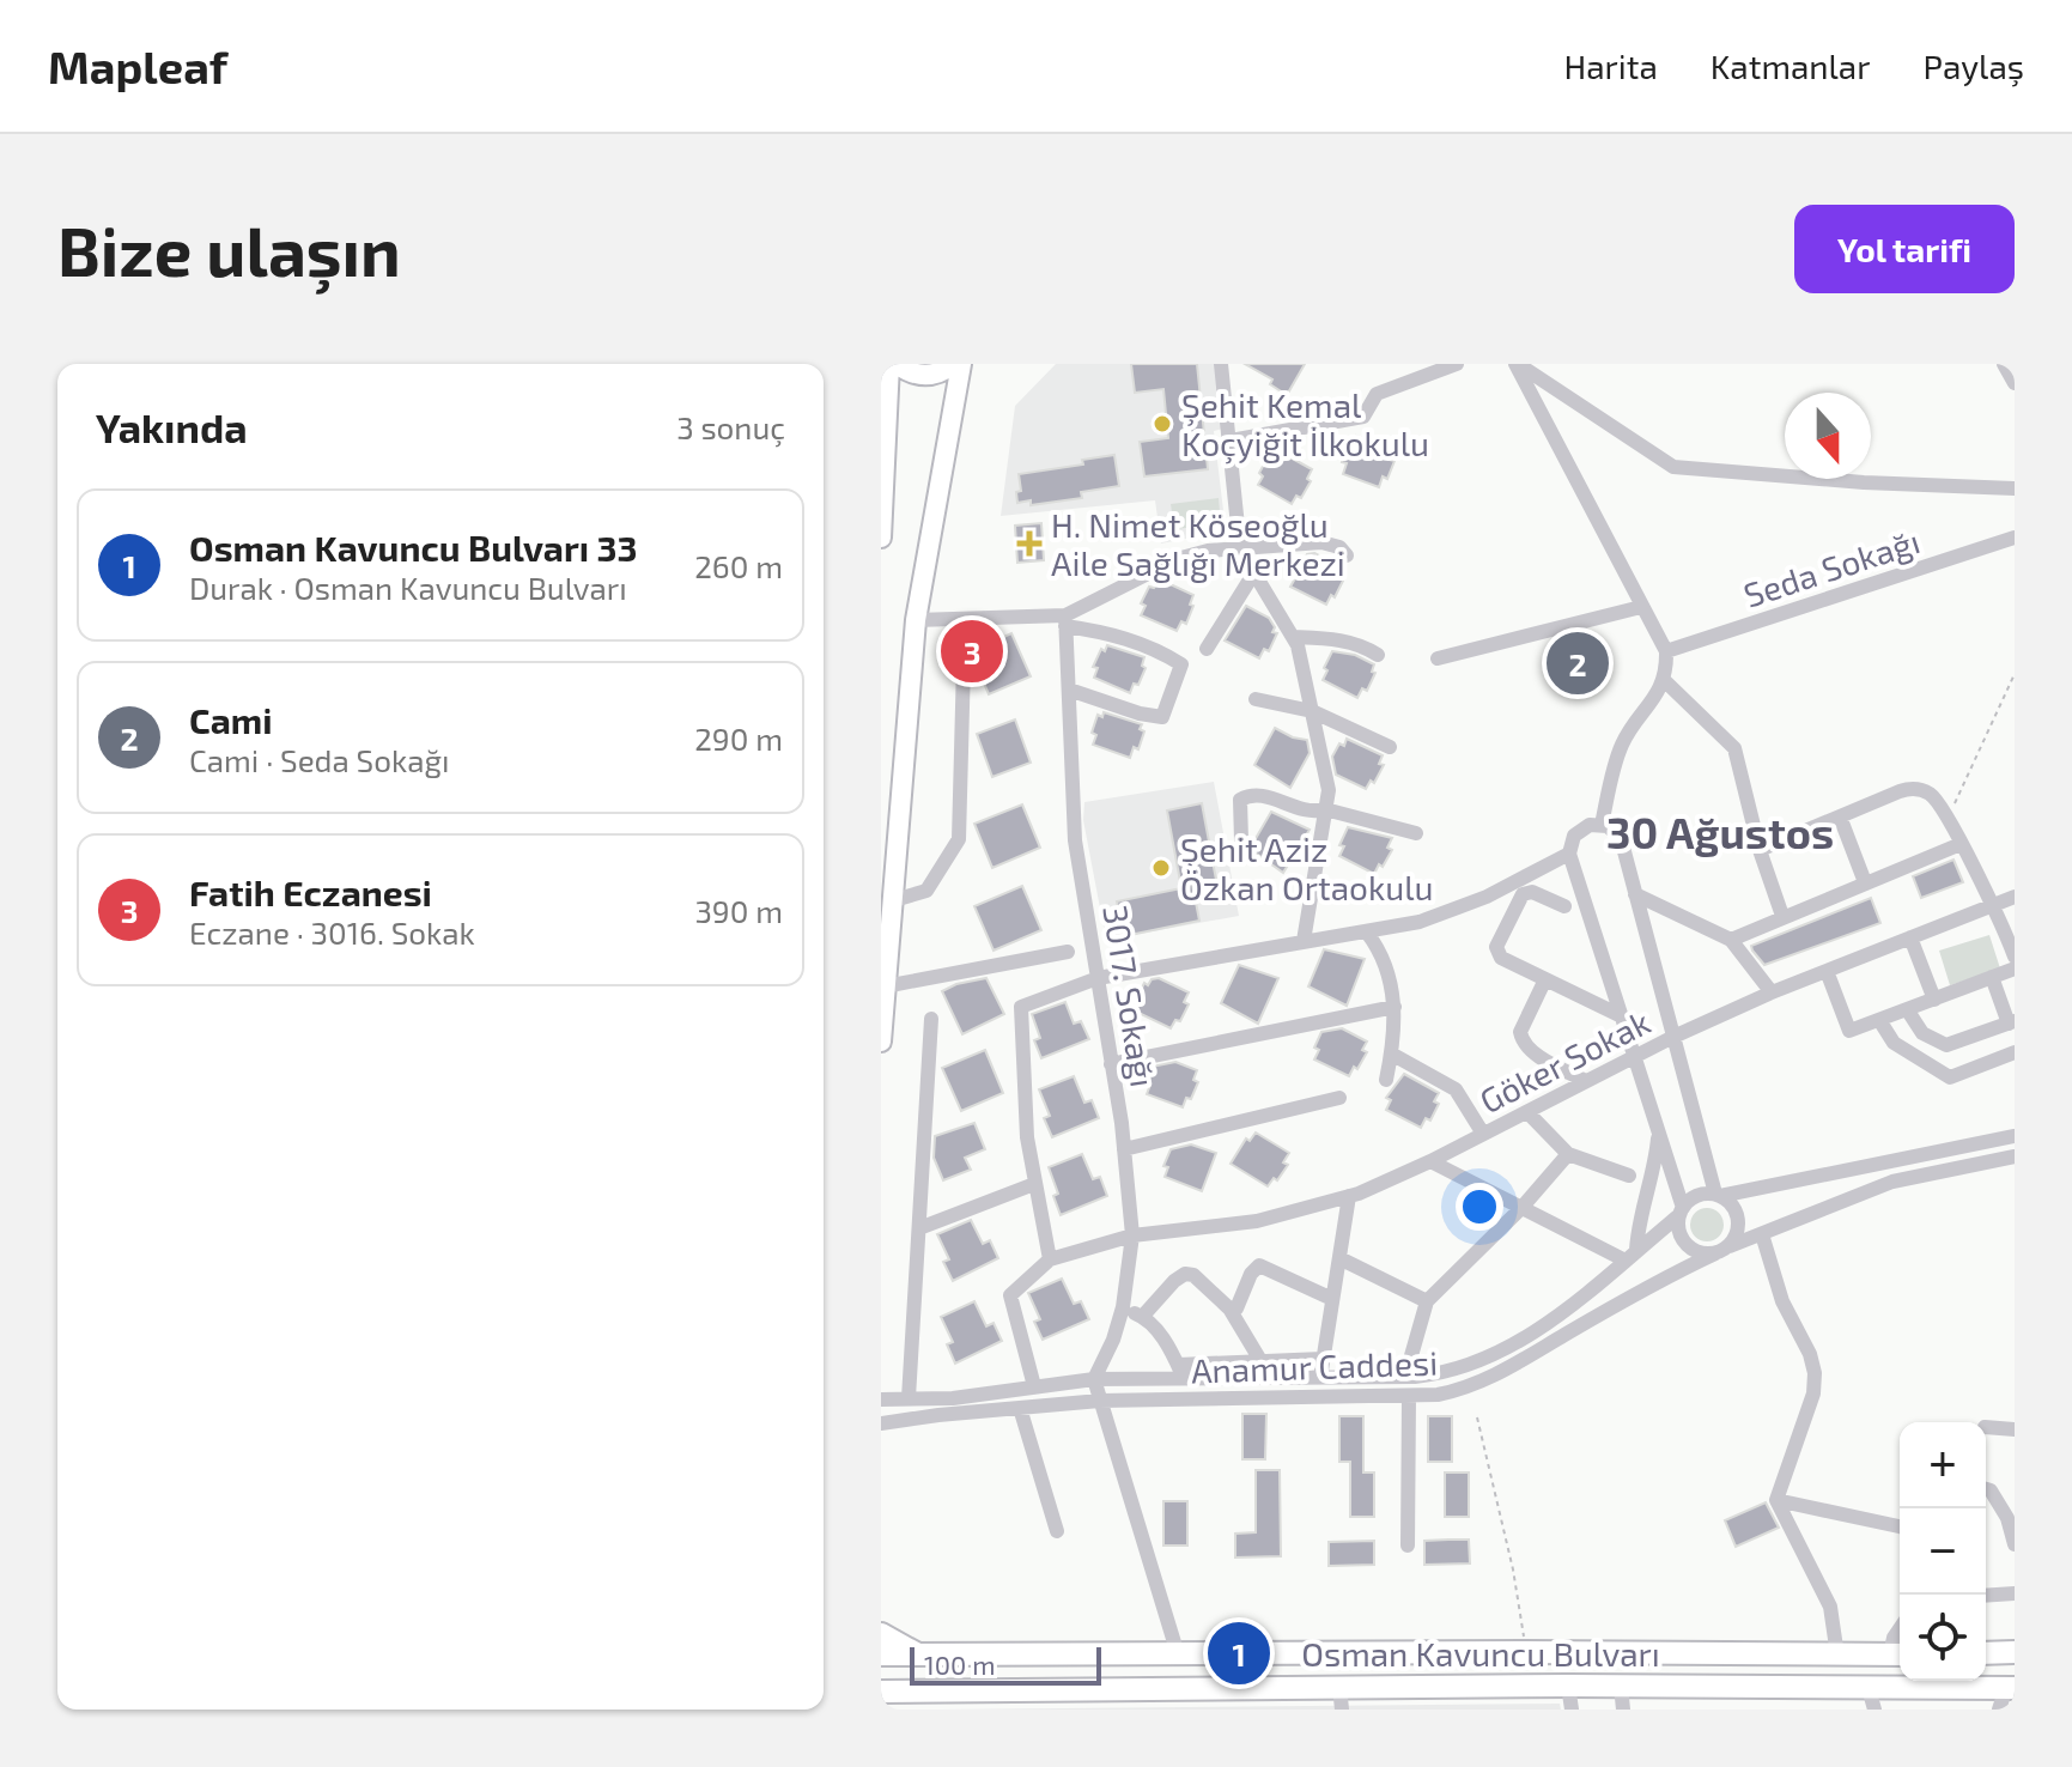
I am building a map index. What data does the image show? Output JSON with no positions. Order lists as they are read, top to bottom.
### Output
{
  "streets": {
    "highway": ["Osman Kavuncu Bulvarı"],
    "street": [
      "Seda Sokağı",
      "3017. Sokağı",
      "Göker Sokak",
      "Anamur Caddesi"
    ]
  },
  "crossings": [
    ["3017. Sokağı", "Göker Sokak"],
    ["3017. Sokağı", "Anamur Caddesi"]
  ],
  "districts": ["30 Ağustos"],
  "places": {
    "other": ["Şehit Kemal Koçyiğit İlkokulu", "Şehit Aziz Özkan Ortaokulu"],
    "health": ["H. Nimet Köseoğlu Aile Sağlığı Merkezi"]
  },
  "scale_bar": "100 m",
  "north": "bottom",
  "page": {
    "header": "Mapleaf",
    "nav": ["Harita", "Katmanlar", "Paylaş"],
    "buttons": "Yol tarifi",
    "title": "Bize ulaşın",
    "heading": ["Yakında", "3 sonuç"],
    "list": [
      {
        "mark": "1",
        "name": "Osman Kavuncu Bulvarı 33",
        "note": "Durak · Osman Kavuncu Bulvarı",
        "value": "260 m"
      },
      {
        "mark": "2",
        "name": "Cami",
        "note": "Cami · Seda Sokağı",
        "value": "290 m"
      },
      {
        "mark": "3",
        "name": "Fatih Eczanesi",
        "note": "Eczane · 3016. Sokak",
        "value": "390 m"
      }
    ],
    "pins": ["3", "2", "1"],
    "map_buttons": ["+", "−"],
    "scale": "100 m"
  }
}
